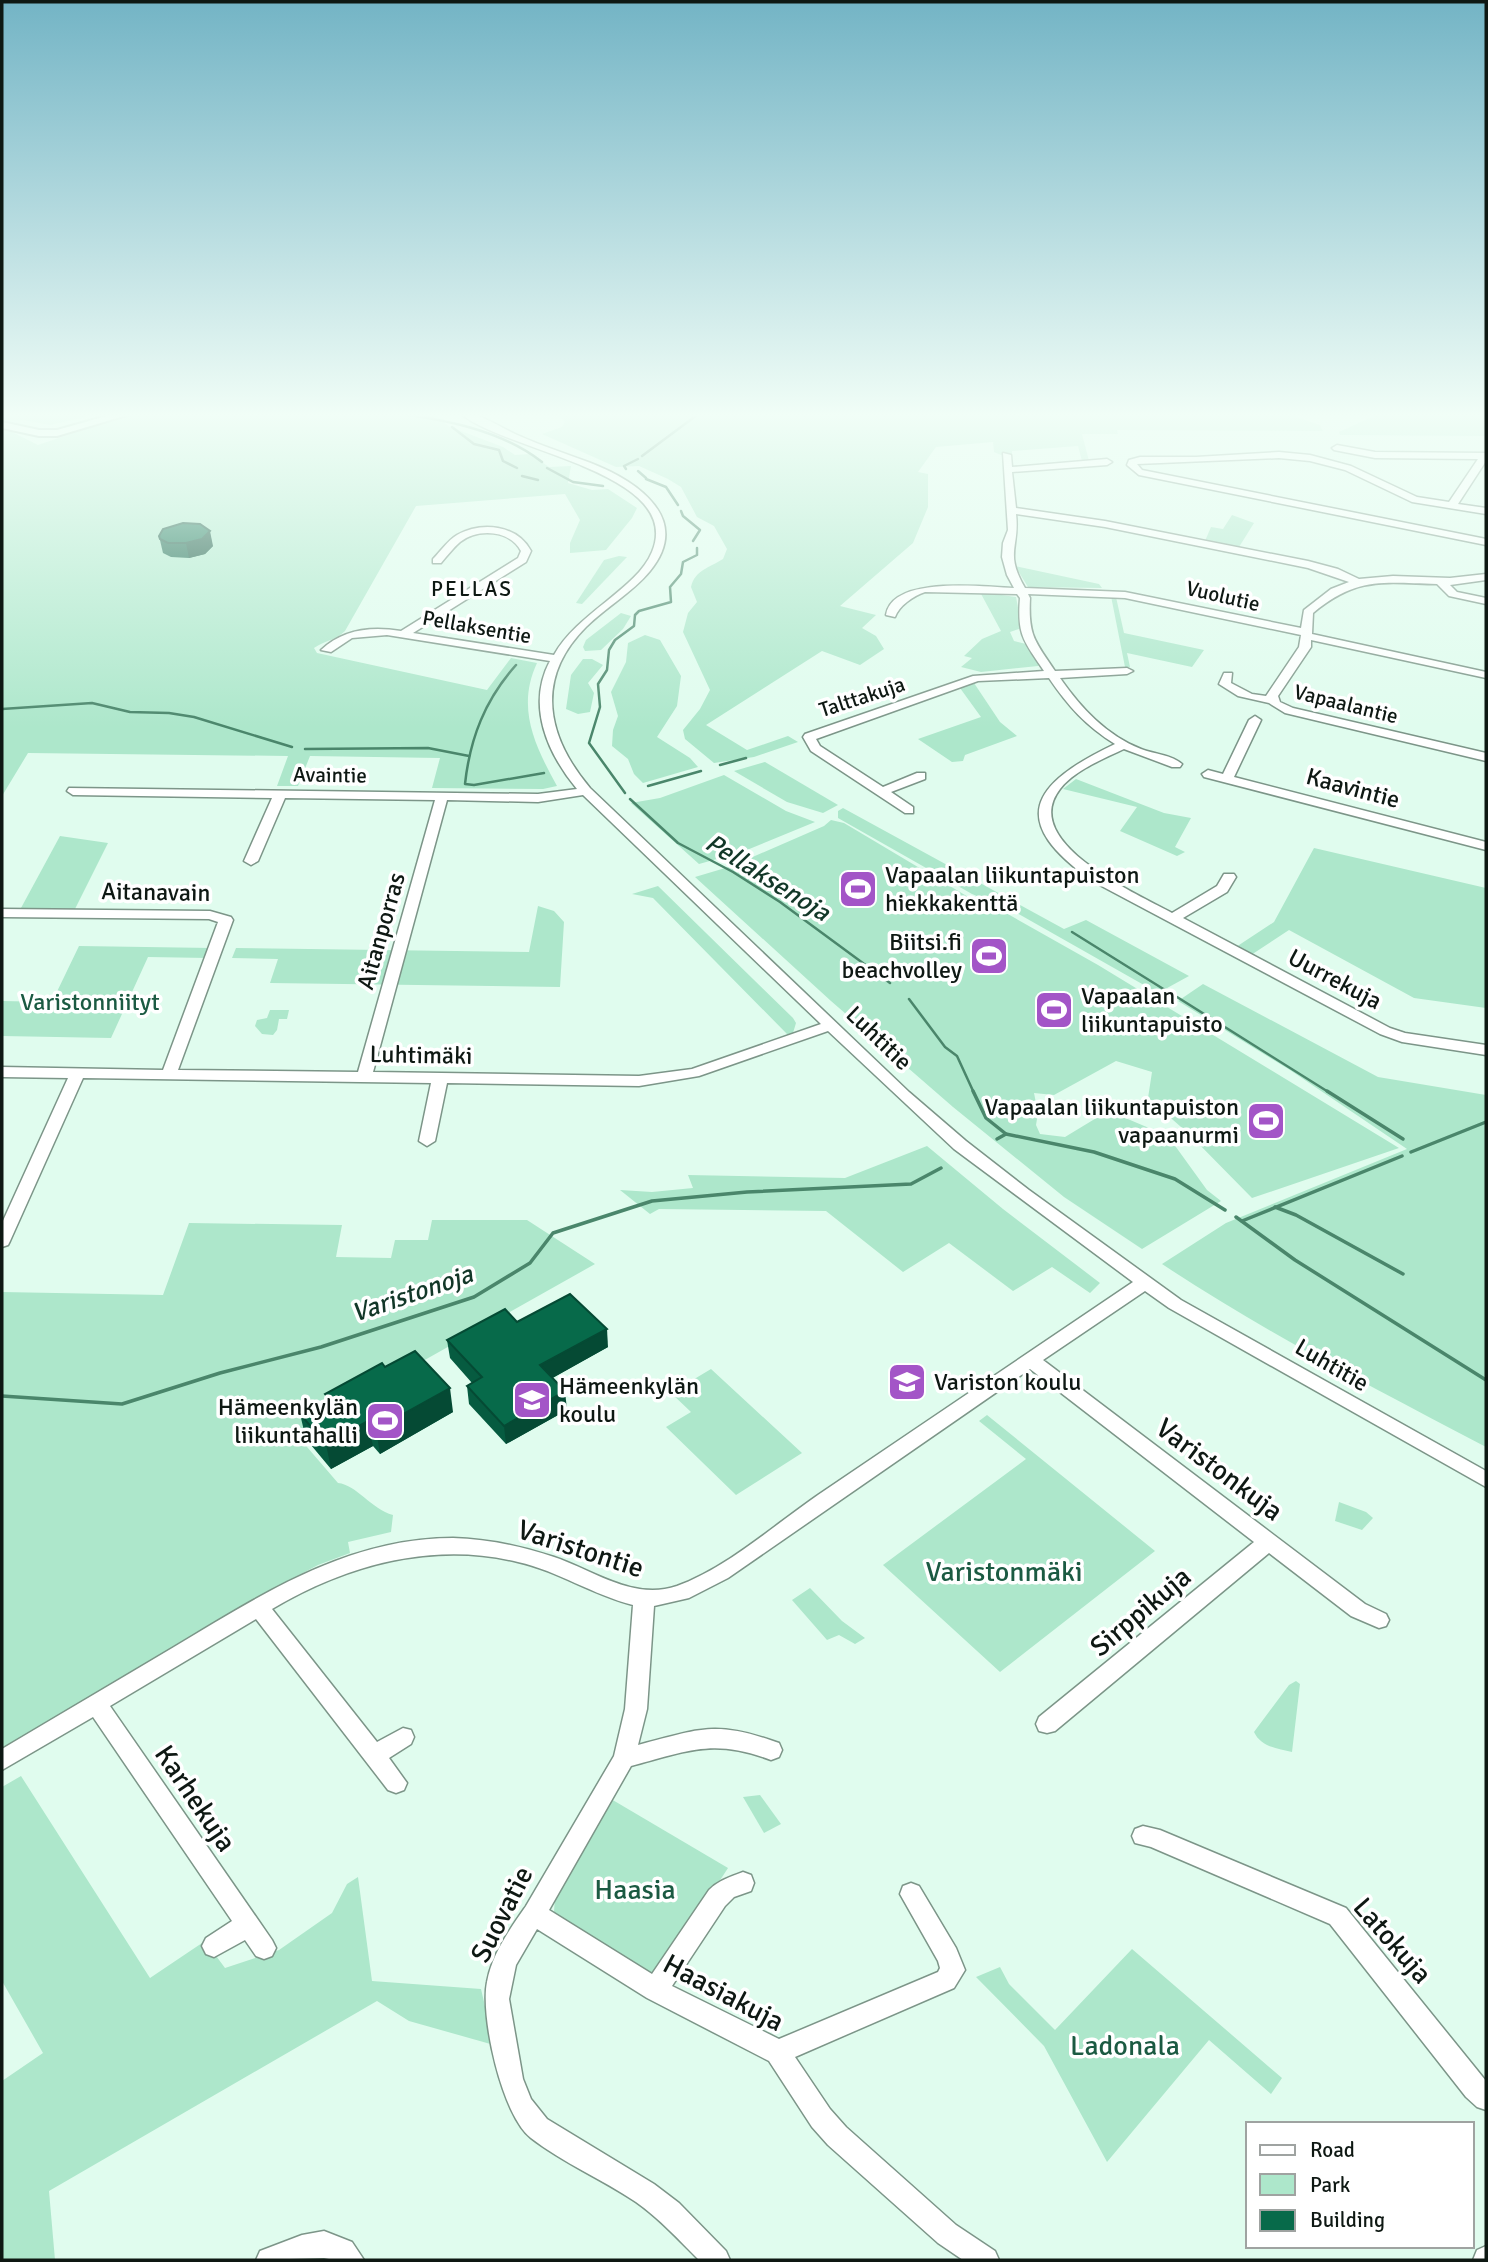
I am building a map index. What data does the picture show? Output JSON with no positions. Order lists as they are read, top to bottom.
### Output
{
  "streets": {
    "street": [
      "Vuolutie",
      "Pellaksentie",
      "Talttakuja",
      "Vapaalantie",
      "Avaintie",
      "Kaavintie",
      "Aitanavain",
      "Aitanporras",
      "Uurrekuja",
      "Luhtitie",
      "Luhtimäki",
      "Varistonkuja",
      "Varistontie",
      "Sirppikuja",
      "Karhekuja",
      "Suovatie",
      "Latokuja",
      "Haasiakuja"
    ]
  },
  "crossings": [
    ["Vuolutie", "Vapaalantie"],
    ["Pellaksentie", "Luhtitie"],
    ["Avaintie", "Aitanporras"],
    ["Avaintie", "Luhtitie"],
    ["Aitanavain", "Luhtimäki"],
    ["Aitanporras", "Luhtimäki"],
    ["Luhtitie", "Luhtimäki"],
    ["Luhtitie", "Varistontie"],
    ["Varistonkuja", "Varistontie"],
    ["Varistonkuja", "Sirppikuja"],
    ["Varistontie", "Karhekuja"],
    ["Varistontie", "Suovatie"],
    ["Suovatie", "Haasiakuja"]
  ],
  "districts": ["PELLAS"],
  "water": ["Pellaksenoja", "Varistonoja"],
  "parks": [
    "Varistonniityt",
    "Varistonmäki",
    "Haasia",
    "Ladonala"
  ],
  "places": {
    "sports": [
      "Vapaalan liikuntapuiston hiekkakenttä",
      "Biitsi.fi beachvolley",
      "Vapaalan liikuntapuisto",
      "Vapaalan liikuntapuiston vapaanurmi",
      "Hämeenkylän liikuntahalli"
    ],
    "school or university": ["Variston koulu", "Hämeenkylän koulu"]
  },
  "legend": ["Road", "Park", "Building"]
}
